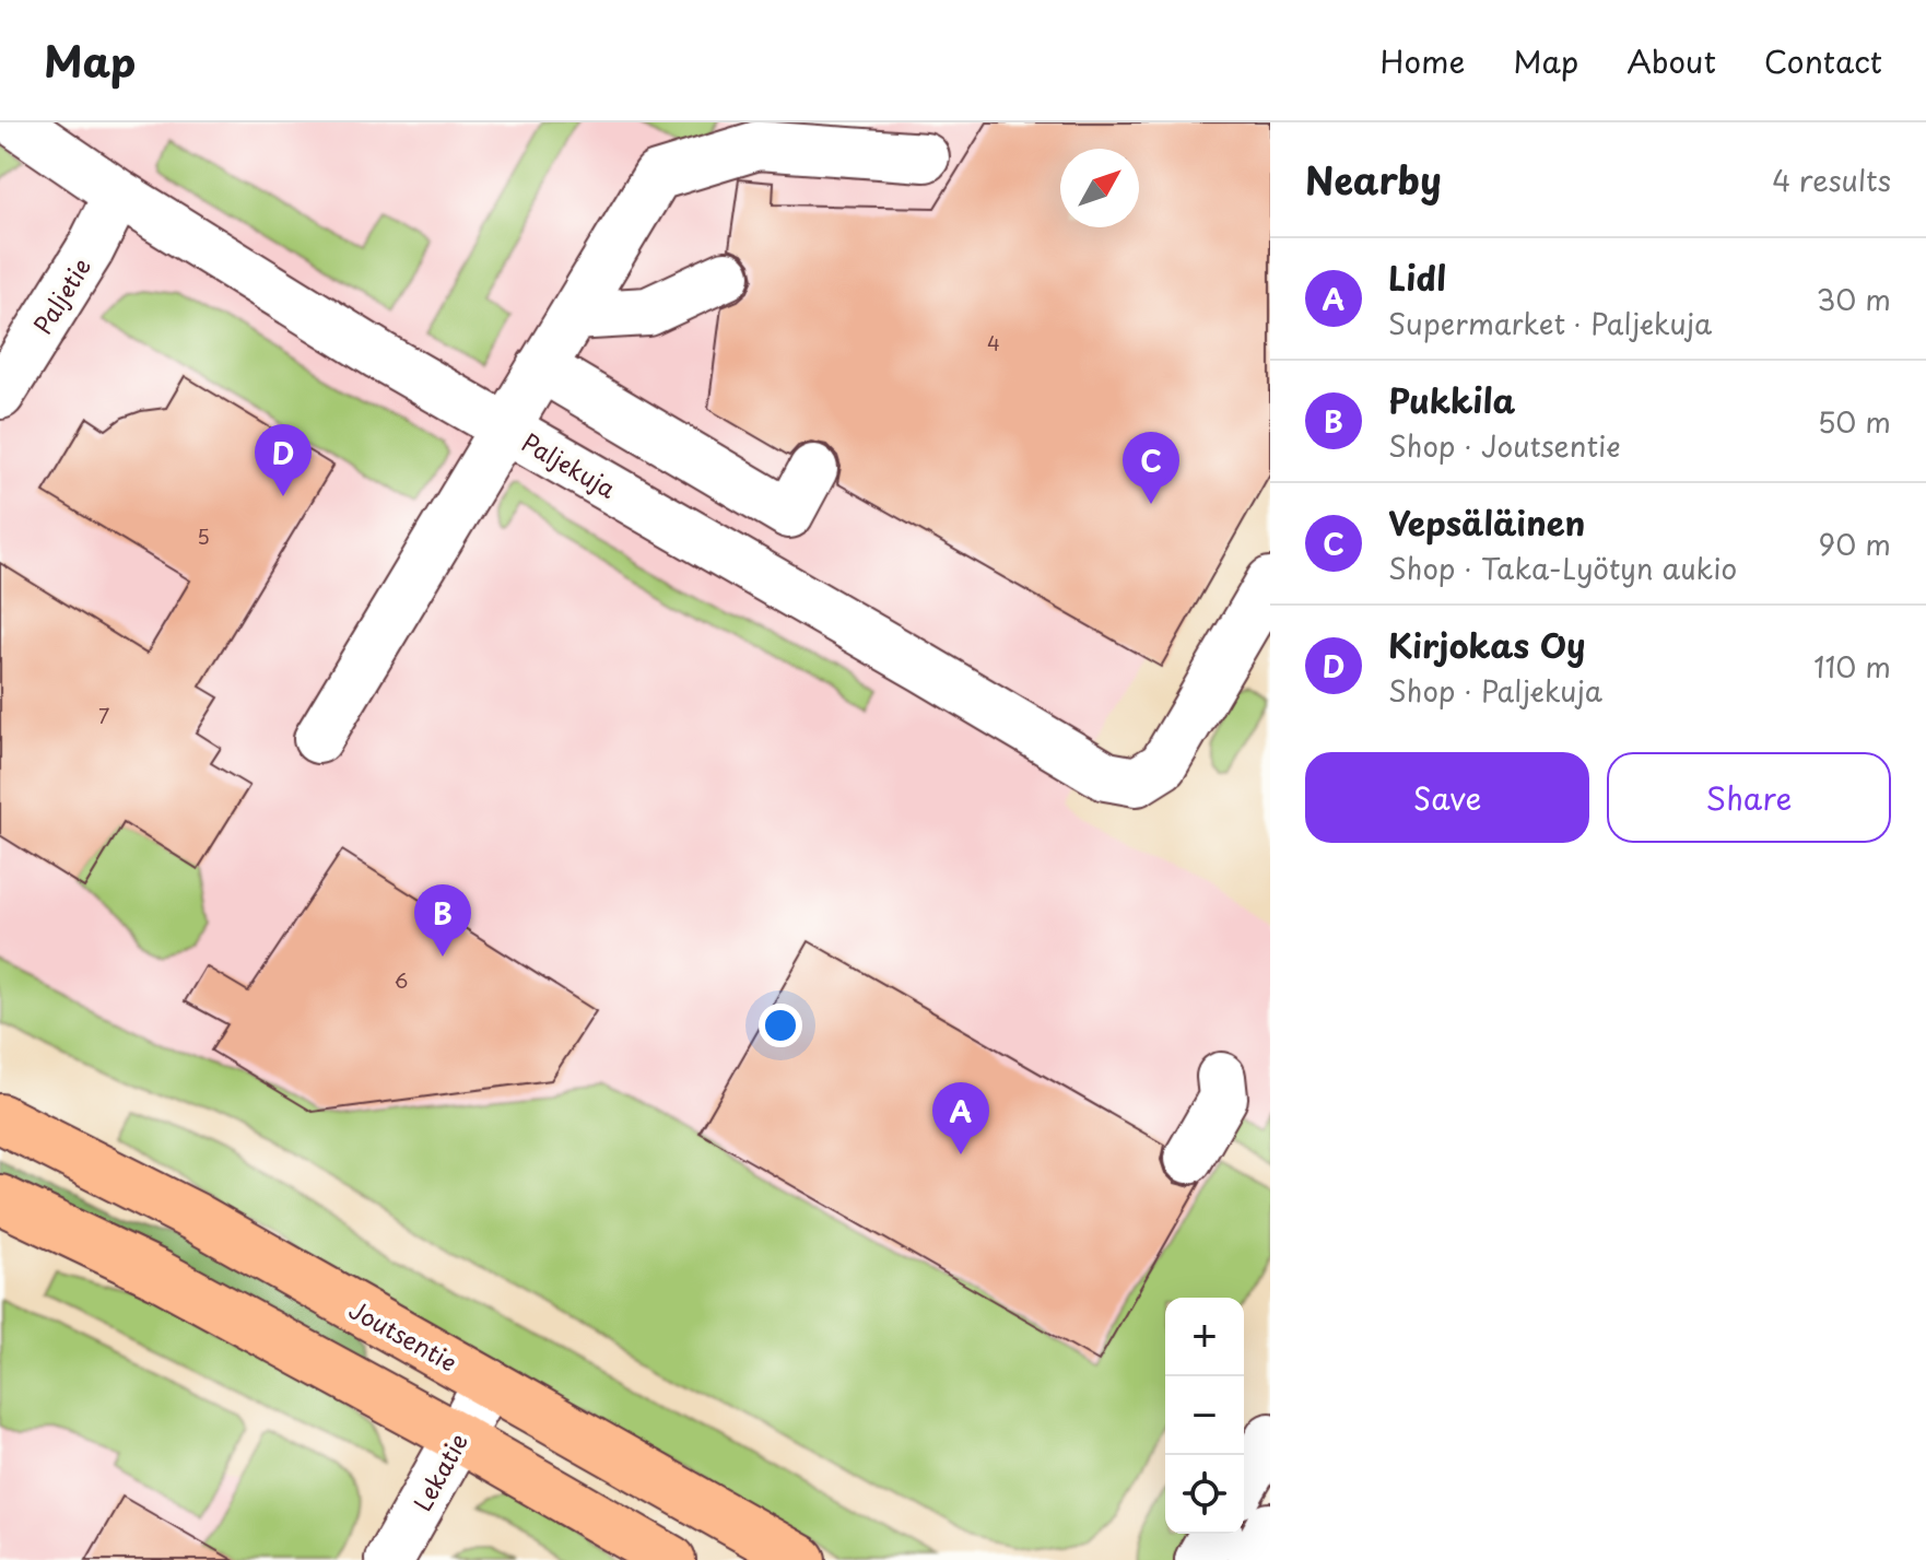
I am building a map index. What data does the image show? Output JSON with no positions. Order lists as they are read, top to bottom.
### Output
{
  "streets": {
    "main road": ["Joutsentie"],
    "street": ["Paljetie", "Paljekuja", "Lekatie"]
  },
  "crossings": [
    ["Paljetie", "Paljekuja"],
    ["Joutsentie", "Lekatie"]
  ],
  "house_numbers": [
    "4",
    "5",
    "7",
    "6"
  ],
  "north": "top right",
  "page": {
    "header": "Map",
    "nav": [
      "Home",
      "Map",
      "About",
      "Contact"
    ],
    "heading": ["Nearby", "4 results"],
    "list": [
      {
        "mark": "A",
        "name": "Lidl",
        "note": "Supermarket · Paljekuja",
        "value": "30 m"
      },
      {
        "mark": "B",
        "name": "Pukkila",
        "note": "Shop · Joutsentie",
        "value": "50 m"
      },
      {
        "mark": "C",
        "name": "Vepsäläinen",
        "note": "Shop · Taka-Lyötyn aukio",
        "value": "90 m"
      },
      {
        "mark": "D",
        "name": "Kirjokas Oy",
        "note": "Shop · Paljekuja",
        "value": "110 m"
      }
    ],
    "pins": [
      "D",
      "C",
      "B",
      "A"
    ],
    "buttons": ["Save", "Share"],
    "map_buttons": ["+", "−"]
  }
}
